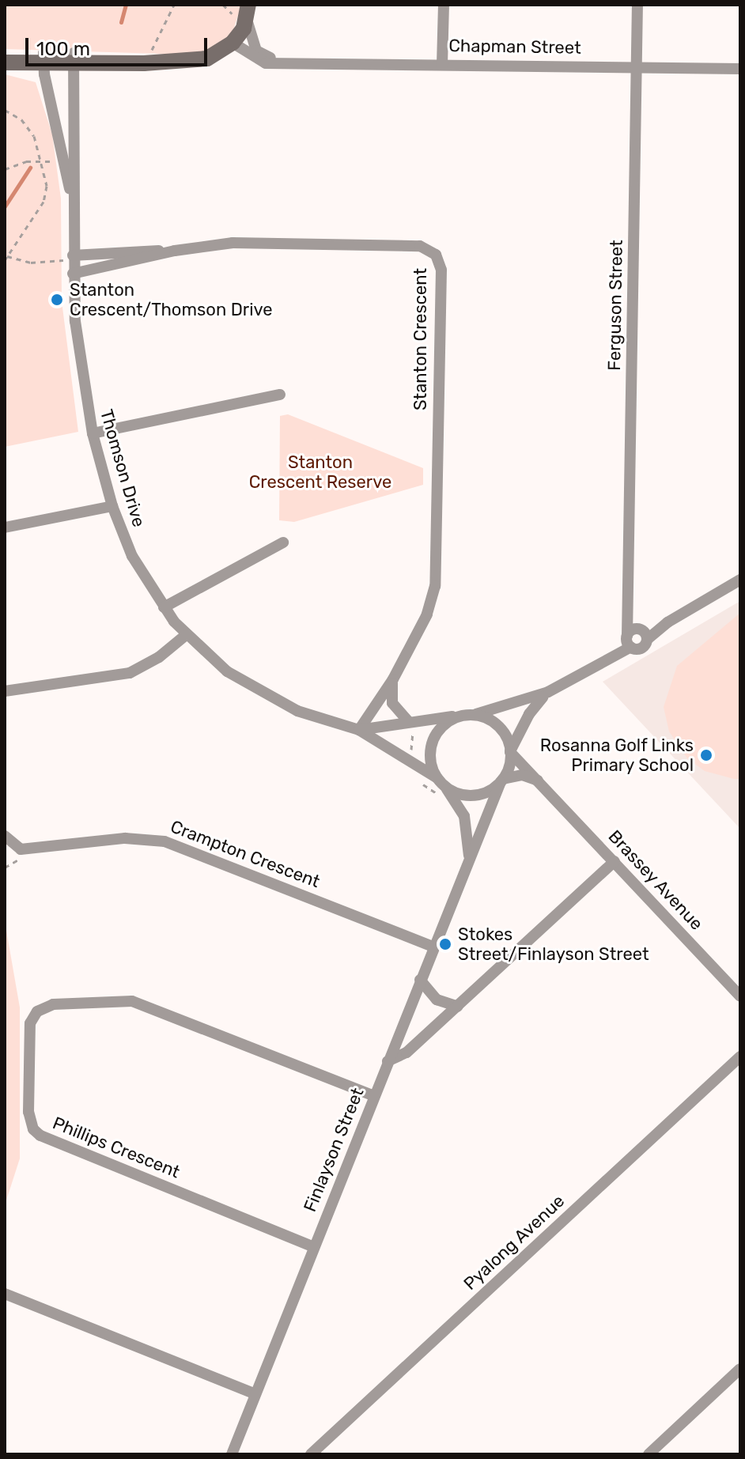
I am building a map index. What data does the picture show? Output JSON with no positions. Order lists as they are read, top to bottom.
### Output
{
  "streets": {
    "street": [
      "Chapman Street",
      "Ferguson Street",
      "Stanton Crescent",
      "Thomson Drive",
      "Crampton Crescent",
      "Brassey Avenue",
      "Phillips Crescent",
      "Finlayson Street",
      "Pyalong Avenue"
    ]
  },
  "crossings": [
    ["Chapman Street", "Ferguson Street"],
    ["Stanton Crescent", "Thomson Drive"],
    ["Thomson Drive", "Brassey Avenue"],
    ["Thomson Drive", "Finlayson Street"],
    ["Crampton Crescent", "Finlayson Street"],
    ["Brassey Avenue", "Finlayson Street"],
    ["Phillips Crescent", "Finlayson Street"]
  ],
  "parks": ["Stanton Crescent Reserve"],
  "places": ["Stanton Crescent/Thomson Drive", "Rosanna Golf Links Primary School", "Stokes Street/Finlayson Street"],
  "scale_bar": "100 m"
}
